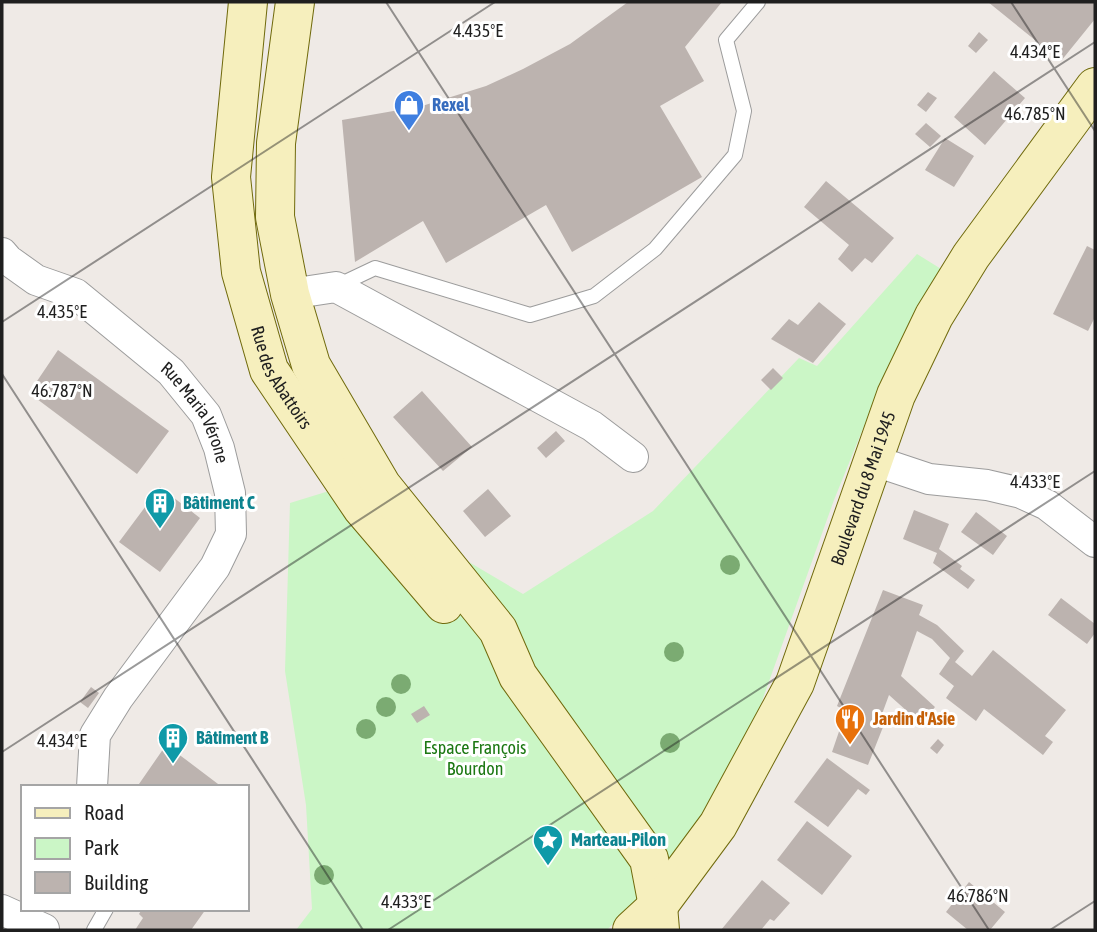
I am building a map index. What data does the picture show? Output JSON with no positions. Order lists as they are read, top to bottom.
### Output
{
  "streets": {
    "main road": ["Rue des Abattoirs", "Boulevard du 8 Mai 1945"],
    "street": ["Rue Maria Vérone"]
  },
  "parks": ["Espace François Bourdon"],
  "places": {
    "shop": ["Rexel"],
    "building": ["Bâtiment C", "Bâtiment B"],
    "restaurant": ["Jardin d'Asie"],
    "place": ["Marteau-Pilon"]
  },
  "legend": ["Road", "Park", "Building"],
  "coordinates": [
    "4.435°E",
    "4.434°E",
    "46.785°N",
    "46.787°N",
    "4.433°E",
    "46.786°N"
  ]
}
